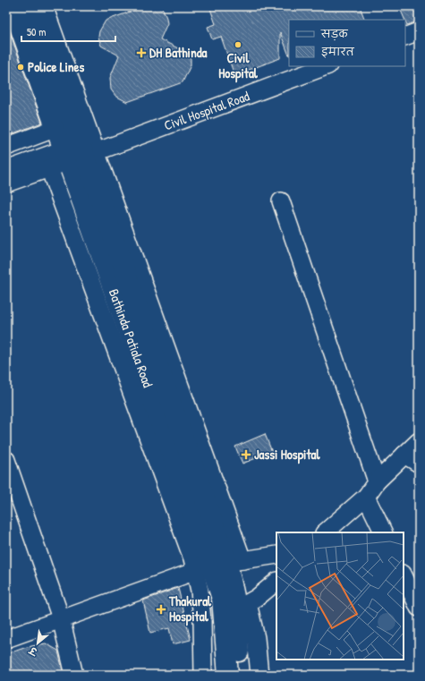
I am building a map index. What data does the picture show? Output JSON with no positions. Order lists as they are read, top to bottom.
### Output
{
  "streets": {
    "street": ["Civil Hospital Road"]
  },
  "places": {
    "other": ["Civil Hospital", "Police Lines"],
    "health": ["DH Bathinda", "Jassi Hospital", "Thakural Hospital"]
  },
  "legend": ["सड़क", "इमारत"],
  "scale_bar": "50 m",
  "north": "bottom left"
}
